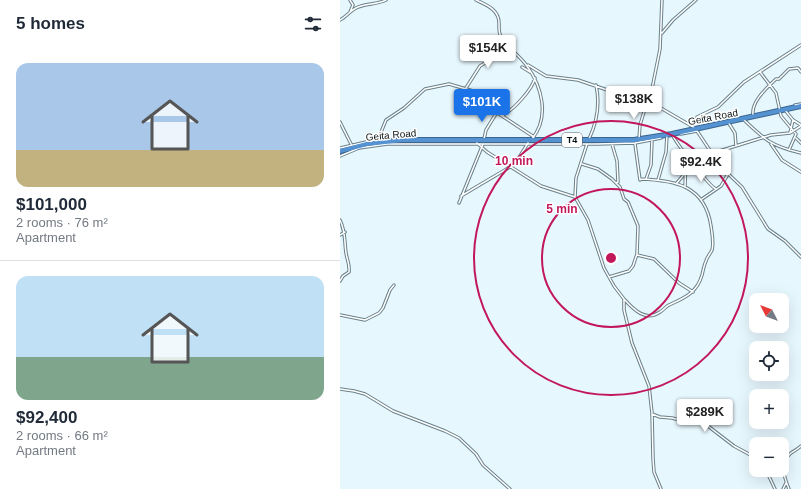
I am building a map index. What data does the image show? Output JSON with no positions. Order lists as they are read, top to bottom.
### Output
{
  "streets": {
    "highway": ["Geita Road", "T4"]
  },
  "north": "top left",
  "page": {
    "heading": "5 homes",
    "price": [
      "$154K",
      "$138K",
      "$101K",
      "$92.4K",
      "$289K"
    ],
    "list": [
      {
        "name": "$101,000",
        "note": "2 rooms · 76 m² · Apartment"
      },
      {
        "name": "$92,400",
        "note": "2 rooms · 66 m² · Apartment"
      }
    ],
    "map_buttons": ["+", "−"]
  },
  "rings": ["10 min", "5 min"]
}
